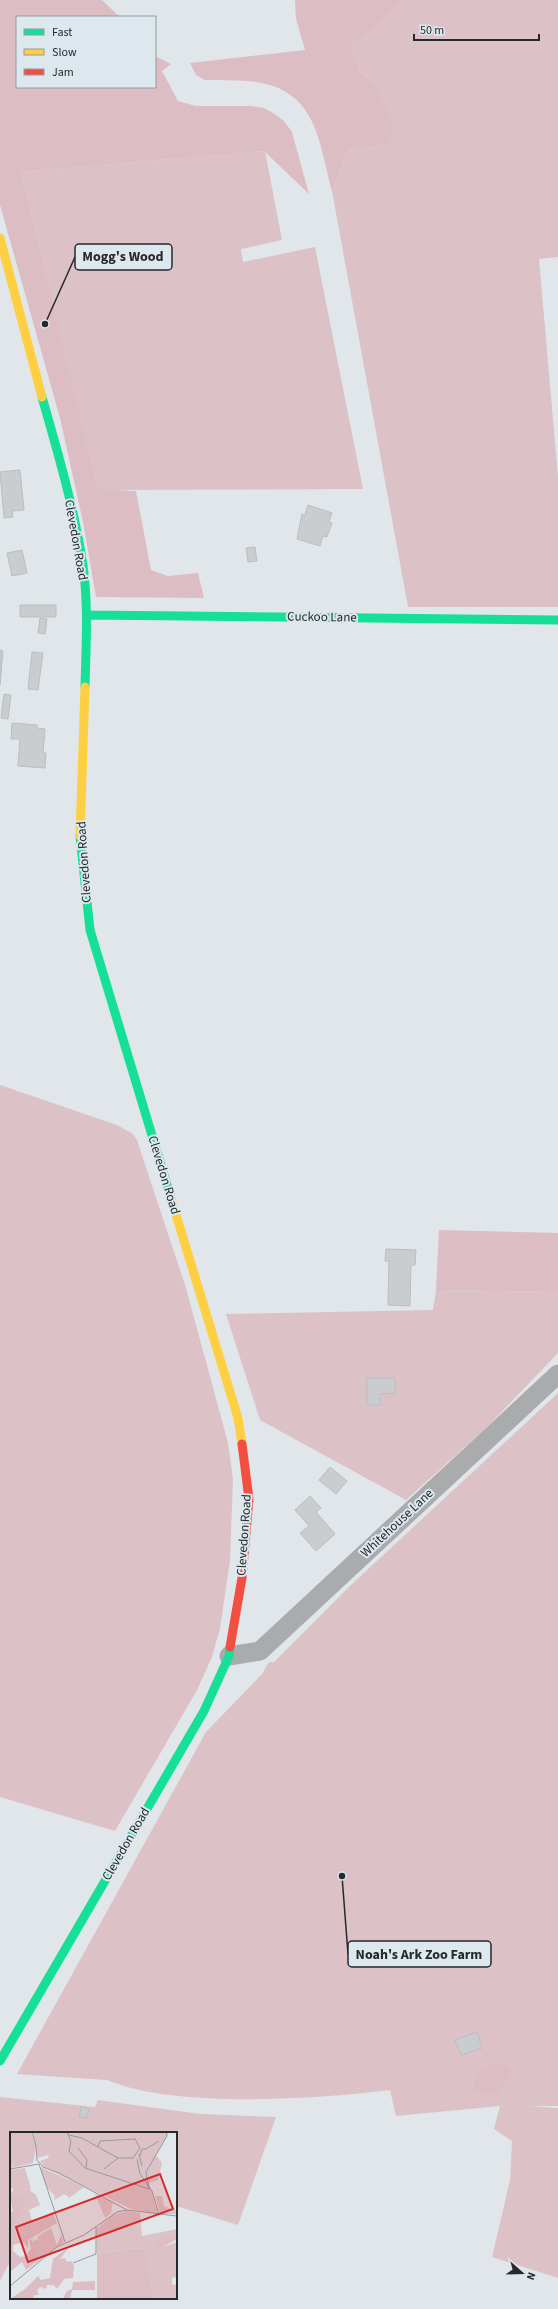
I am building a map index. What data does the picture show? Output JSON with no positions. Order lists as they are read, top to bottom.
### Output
{
  "streets": {
    "main road": ["Clevedon Road", "Cuckoo Lane"],
    "street": ["Whitehouse Lane"]
  },
  "crossings": [
    ["Clevedon Road", "Cuckoo Lane"],
    ["Clevedon Road", "Whitehouse Lane"]
  ],
  "places": ["Mogg's Wood", "Noah's Ark Zoo Farm"],
  "legend": ["Fast", "Slow", "Jam"],
  "scale_bar": "50 m",
  "north": "right"
}
